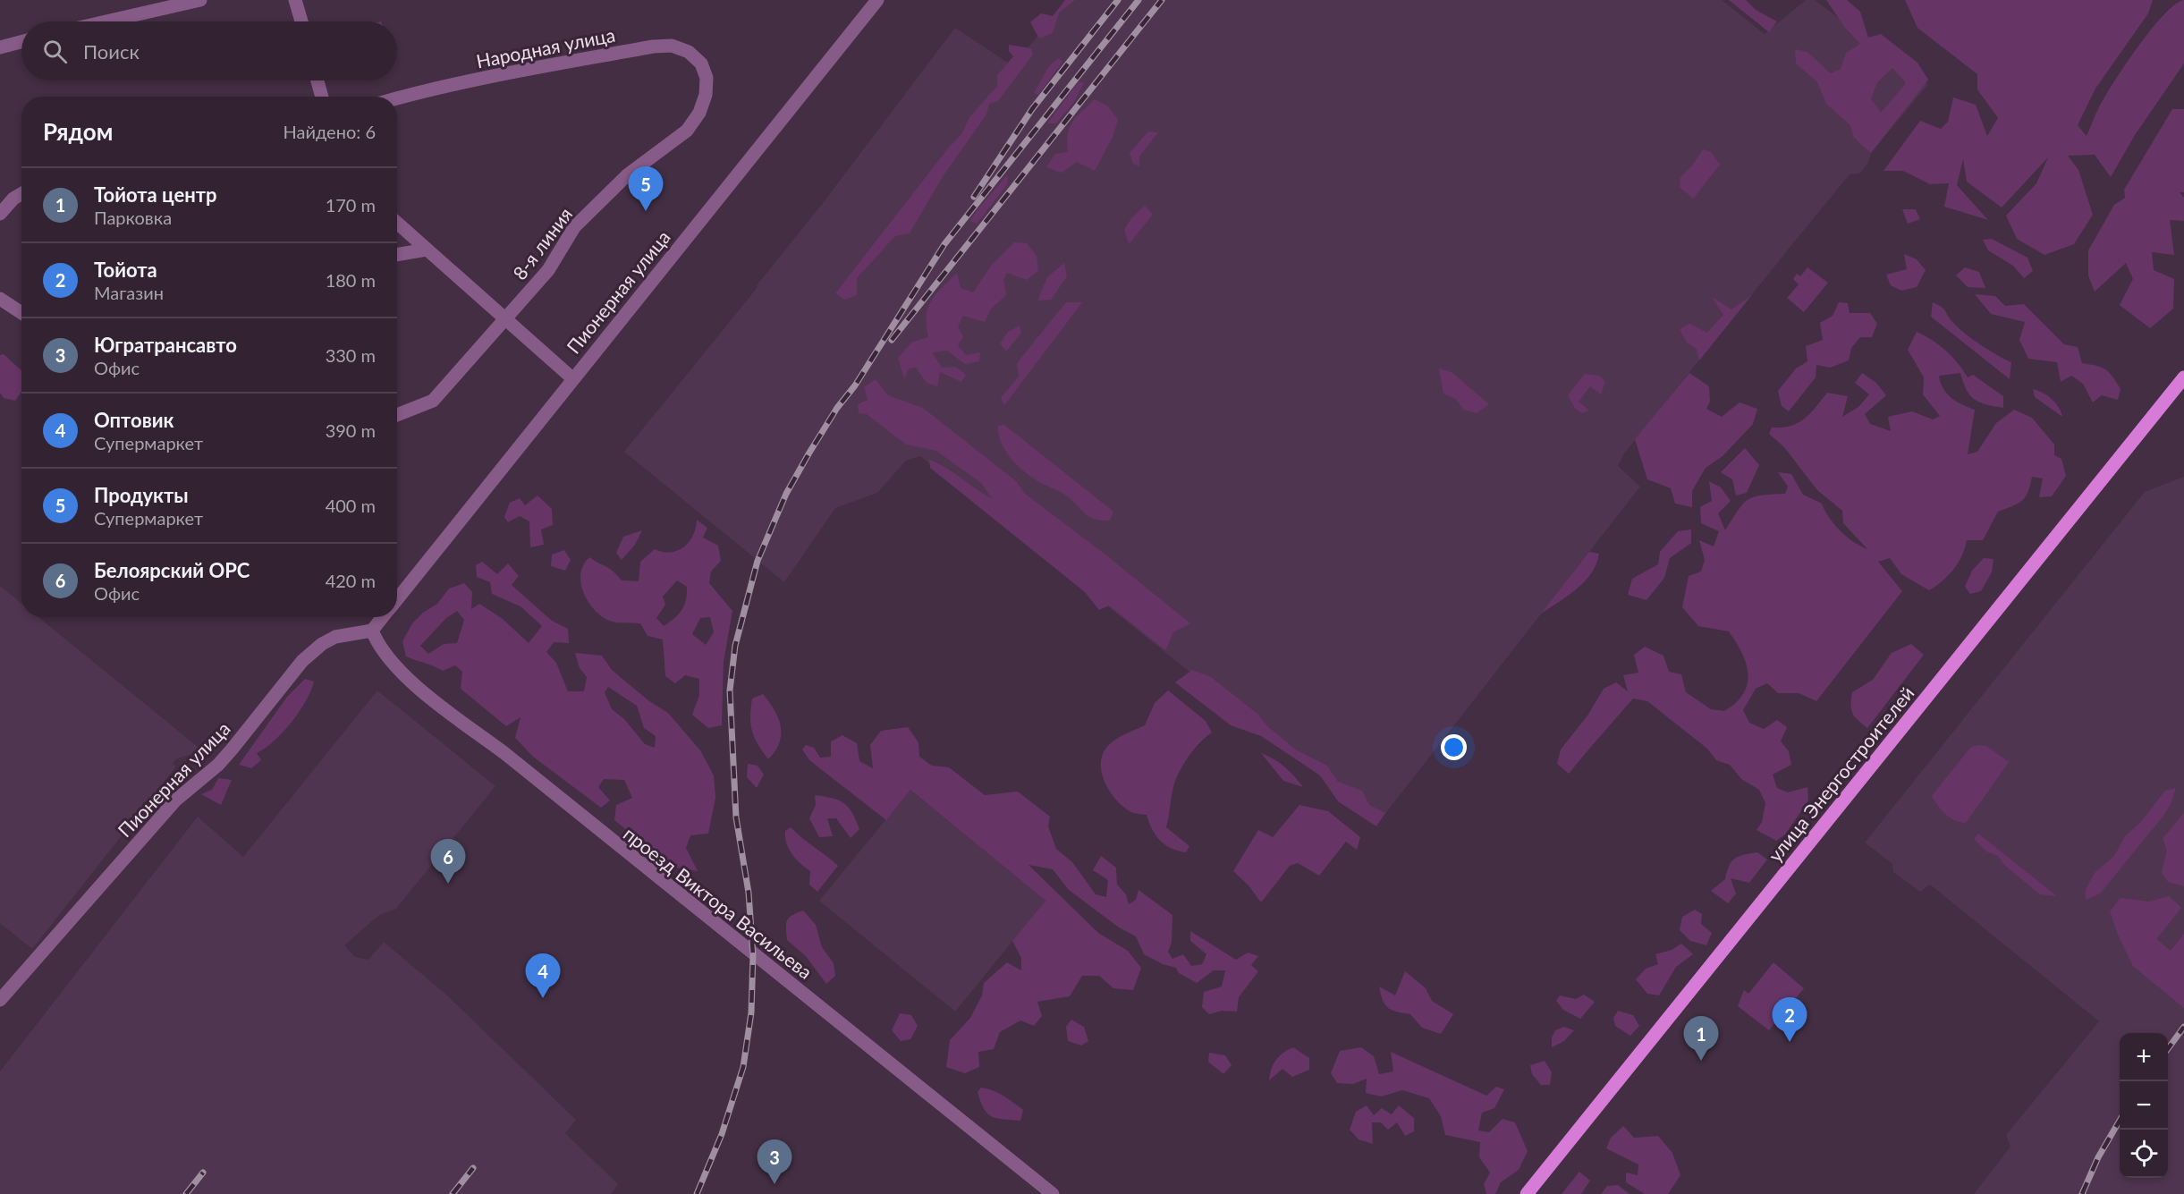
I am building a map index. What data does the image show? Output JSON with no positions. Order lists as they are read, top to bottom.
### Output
{
  "streets": {
    "main road": ["улица Энергостроителей"],
    "street": [
      "Народная улица",
      "8-я линия",
      "Пионерная улица",
      "проезд Виктора Васильева"
    ]
  },
  "crossings": [
    ["Народная улица", "8-я линия"],
    ["Пионерная улица", "проезд Виктора Васильева"]
  ],
  "page": {
    "search": "Поиск",
    "heading": ["Рядом", "Найдено: 6"],
    "pins": [
      "5",
      "6",
      "4",
      "2",
      "1",
      "3"
    ],
    "list": [
      {
        "mark": "1",
        "name": "Тойота центр",
        "note": "Парковка",
        "value": "170 m"
      },
      {
        "mark": "2",
        "name": "Тойота",
        "note": "Магазин",
        "value": "180 m"
      },
      {
        "mark": "3",
        "name": "Югратрансавто",
        "note": "Офис",
        "value": "330 m"
      },
      {
        "mark": "4",
        "name": "Оптовик",
        "note": "Супермаркет",
        "value": "390 m"
      },
      {
        "mark": "5",
        "name": "Продукты",
        "note": "Супермаркет",
        "value": "400 m"
      },
      {
        "mark": "6",
        "name": "Белоярский ОРС",
        "note": "Офис",
        "value": "420 m"
      }
    ],
    "map_buttons": ["+", "−"]
  }
}
